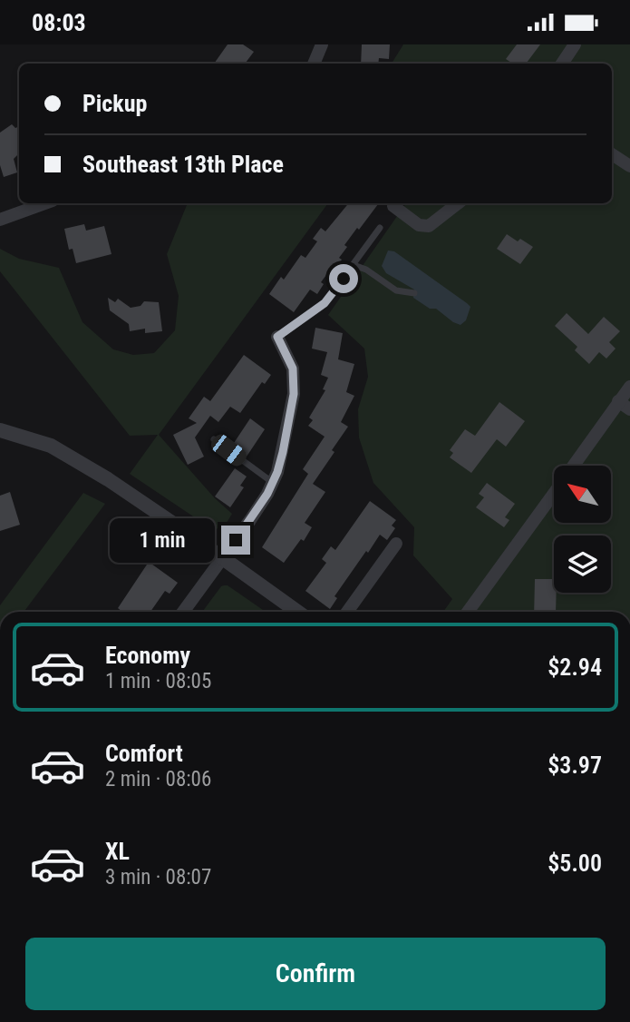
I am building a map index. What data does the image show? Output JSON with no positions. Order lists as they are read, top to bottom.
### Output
{
  "north": "top left",
  "page": {
    "status": "08:03",
    "banner": ["Pickup", "Southeast 13th Place"],
    "bubble": "1 min",
    "list": [
      {
        "name": "Economy",
        "note": "1 min · 08:05",
        "value": "$2.94"
      },
      {
        "name": "Comfort",
        "note": "2 min · 08:06",
        "value": "$3.97"
      },
      {
        "name": "XL",
        "note": "3 min · 08:07",
        "value": "$5.00"
      }
    ],
    "buttons": "Confirm"
  }
}
